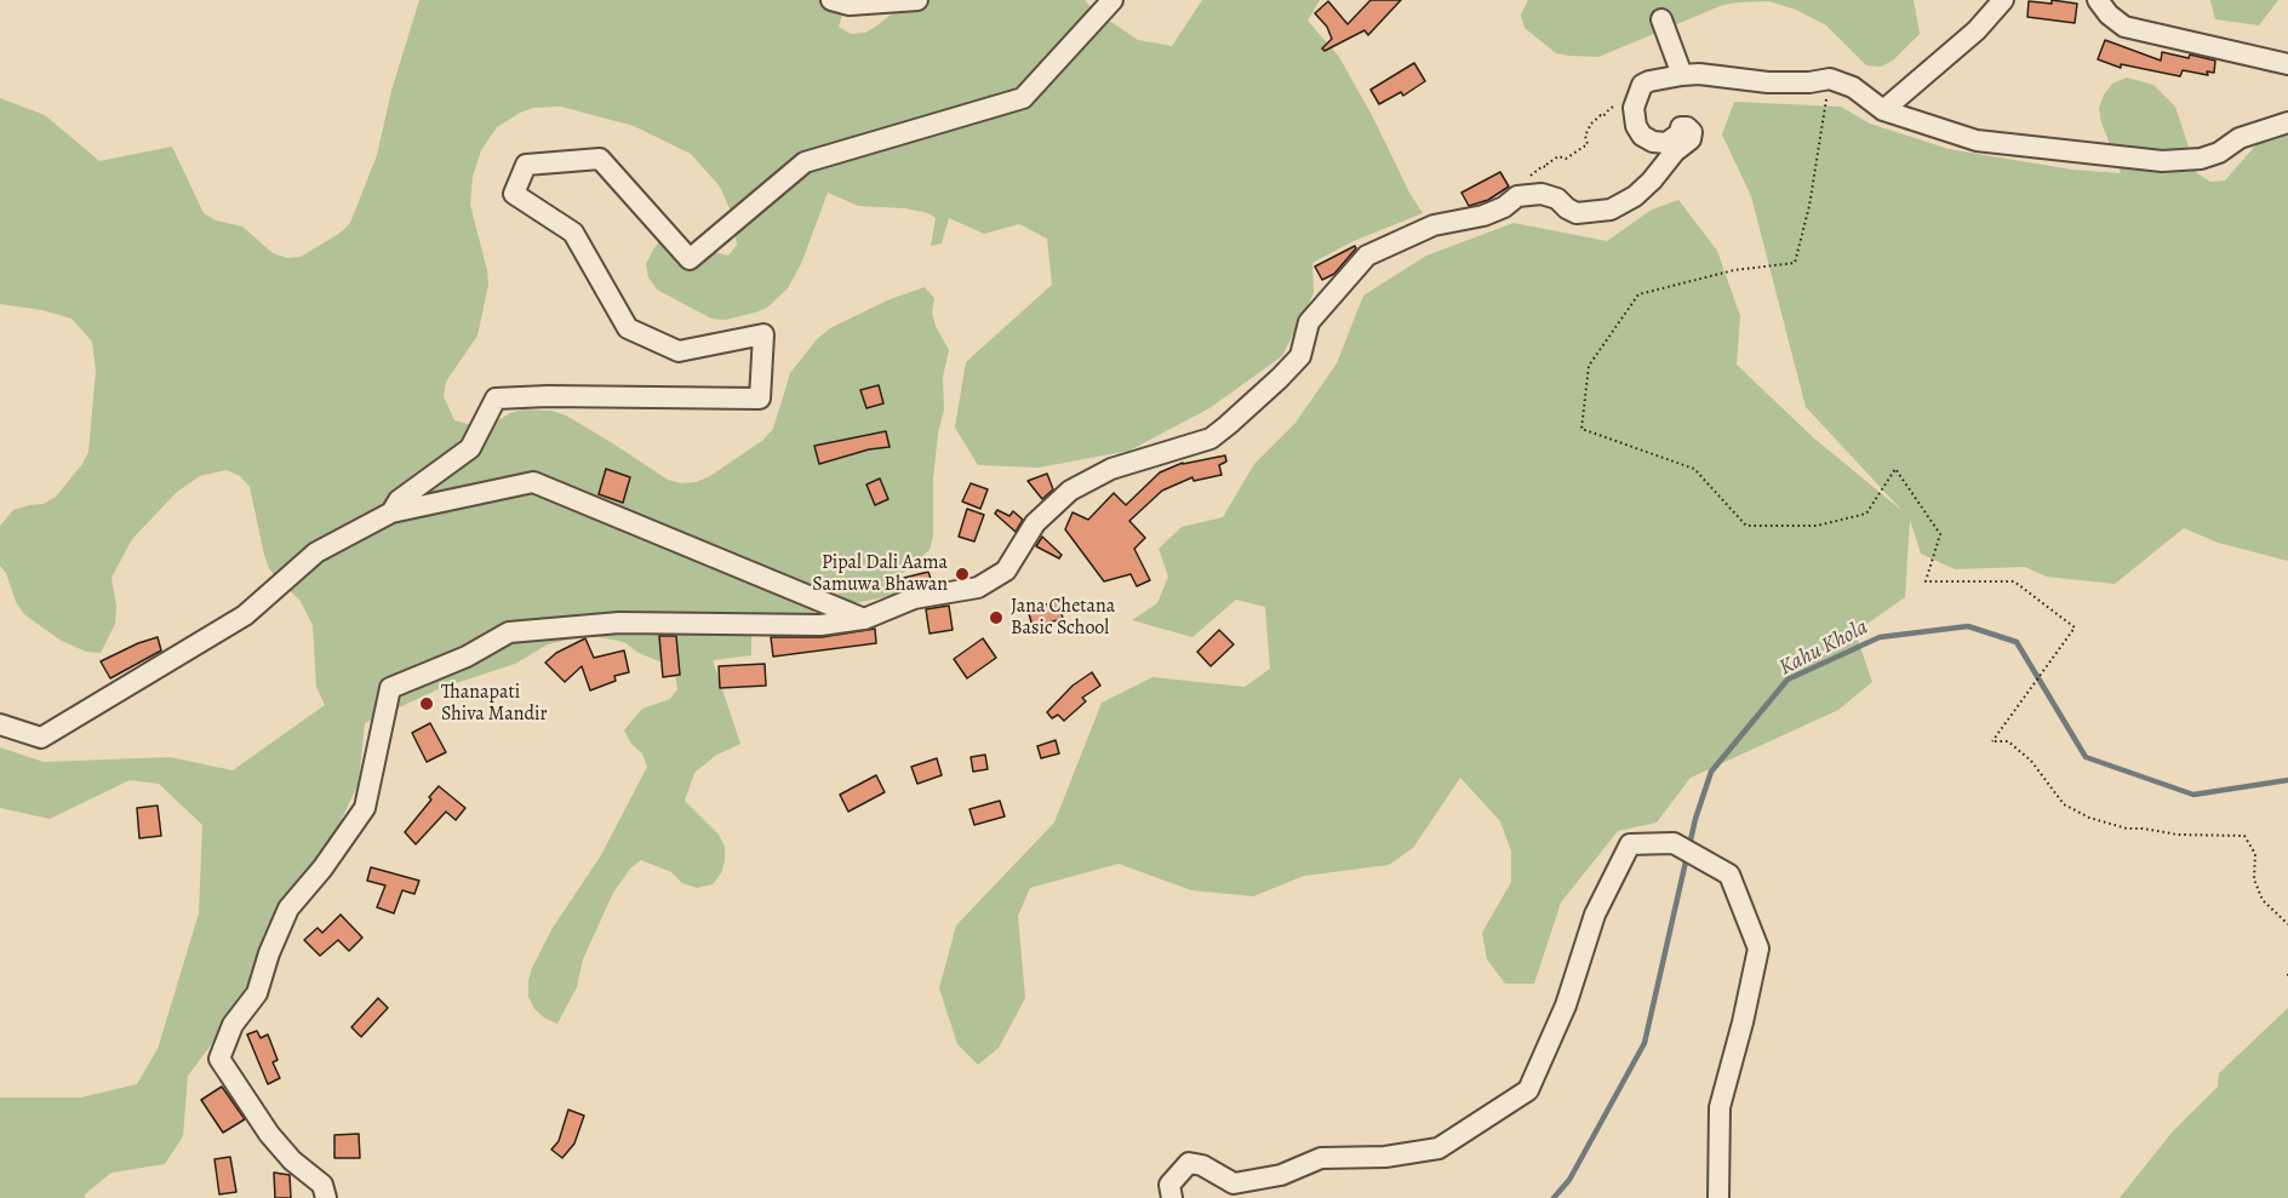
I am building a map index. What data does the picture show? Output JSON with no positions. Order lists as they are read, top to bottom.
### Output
{
  "water": ["Kahu Khola"],
  "places": ["Pipal Dali Aama Samuwa Bhawan", "Jana Chetana Basic School", "Thanapati Shiva Mandir"]
}
